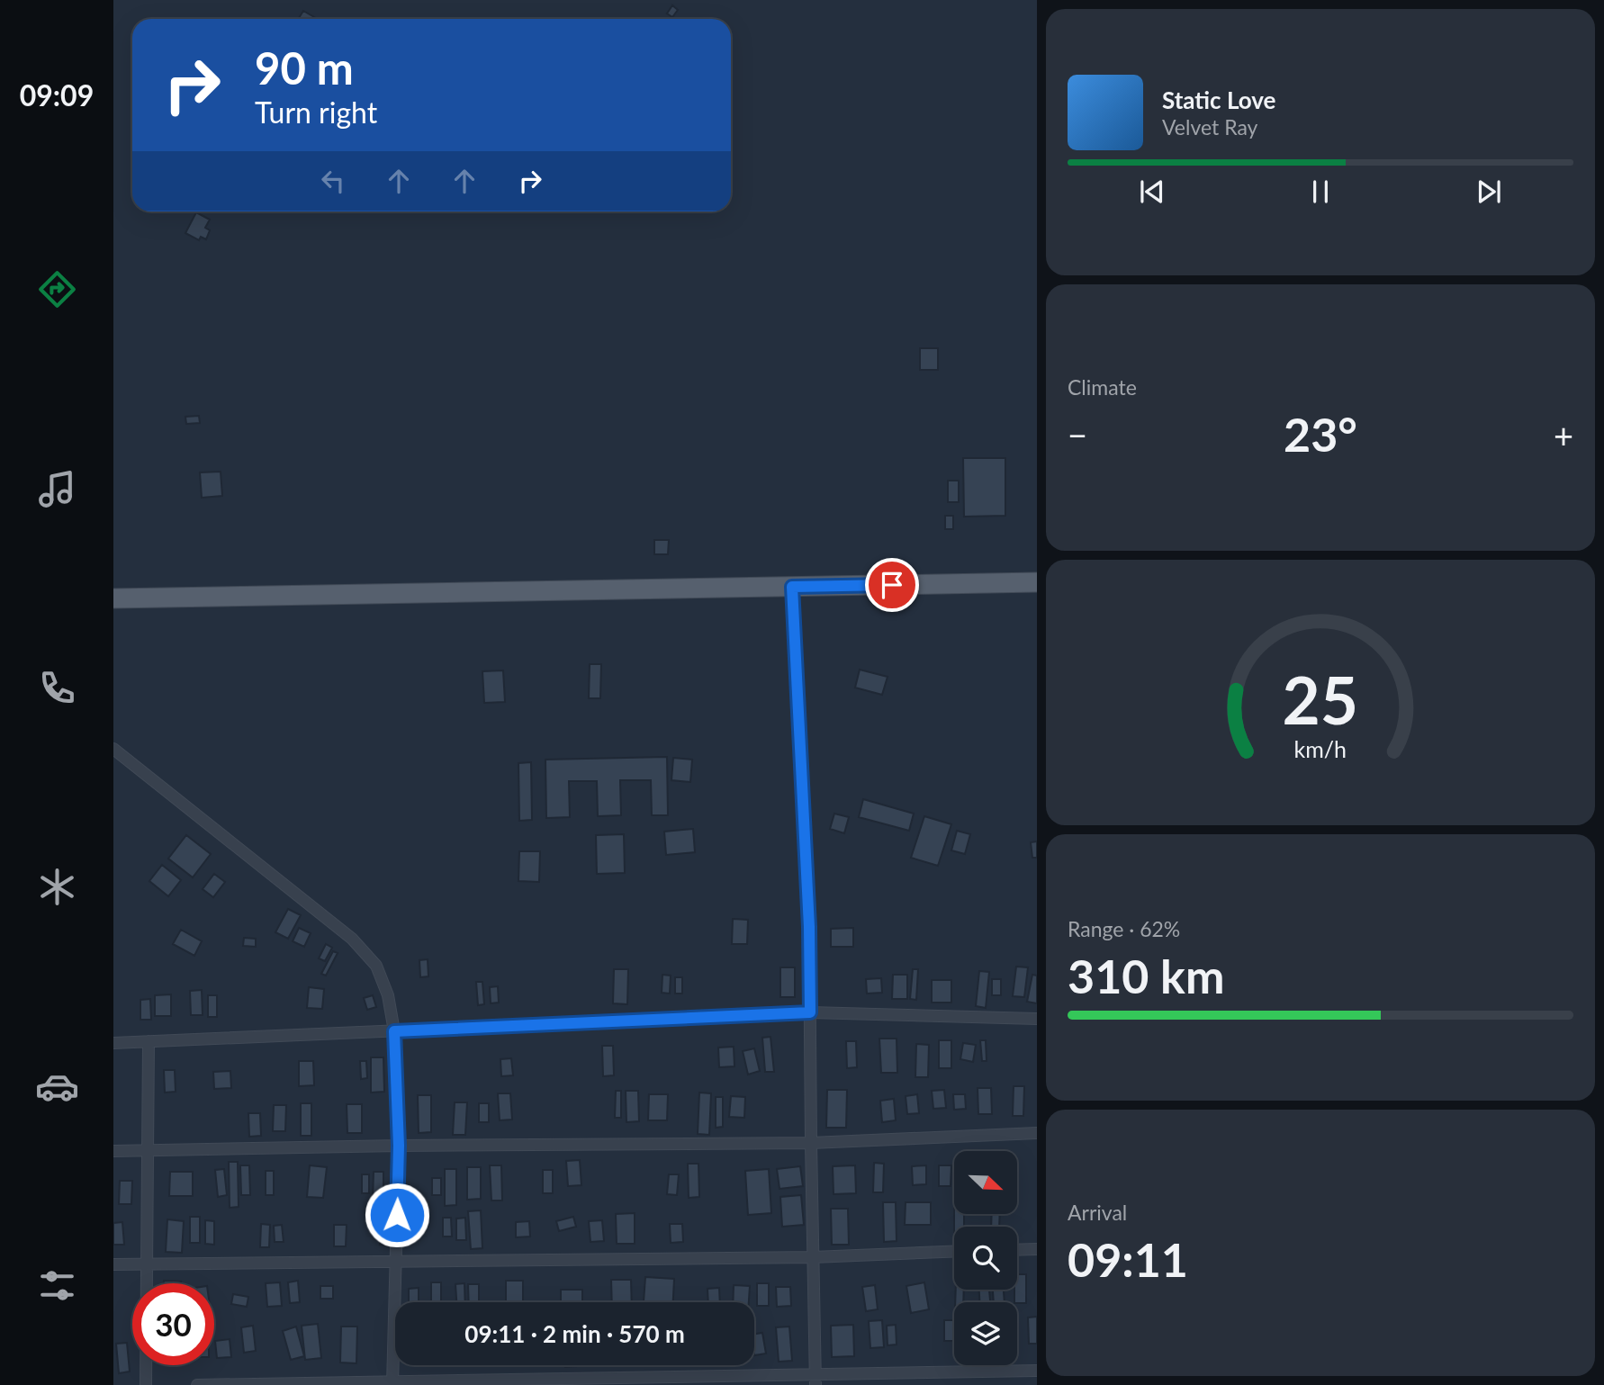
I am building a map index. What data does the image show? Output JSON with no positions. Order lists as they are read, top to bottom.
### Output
{
  "north": "bottom right",
  "page": {
    "tabs": "09:09",
    "turn": ["90 m", "Turn right"],
    "song": ["Static Love", "Velvet Ray"],
    "tile": [
      "Climate",
      ["Range · 62%", "310 km"],
      ["Arrival", "09:11"]
    ],
    "heat": ["−", "23°", "+"],
    "limit": "30",
    "trip": "09:11 · 2 min · 570 m",
    "gauge": ["25", "km/h"]
  }
}
